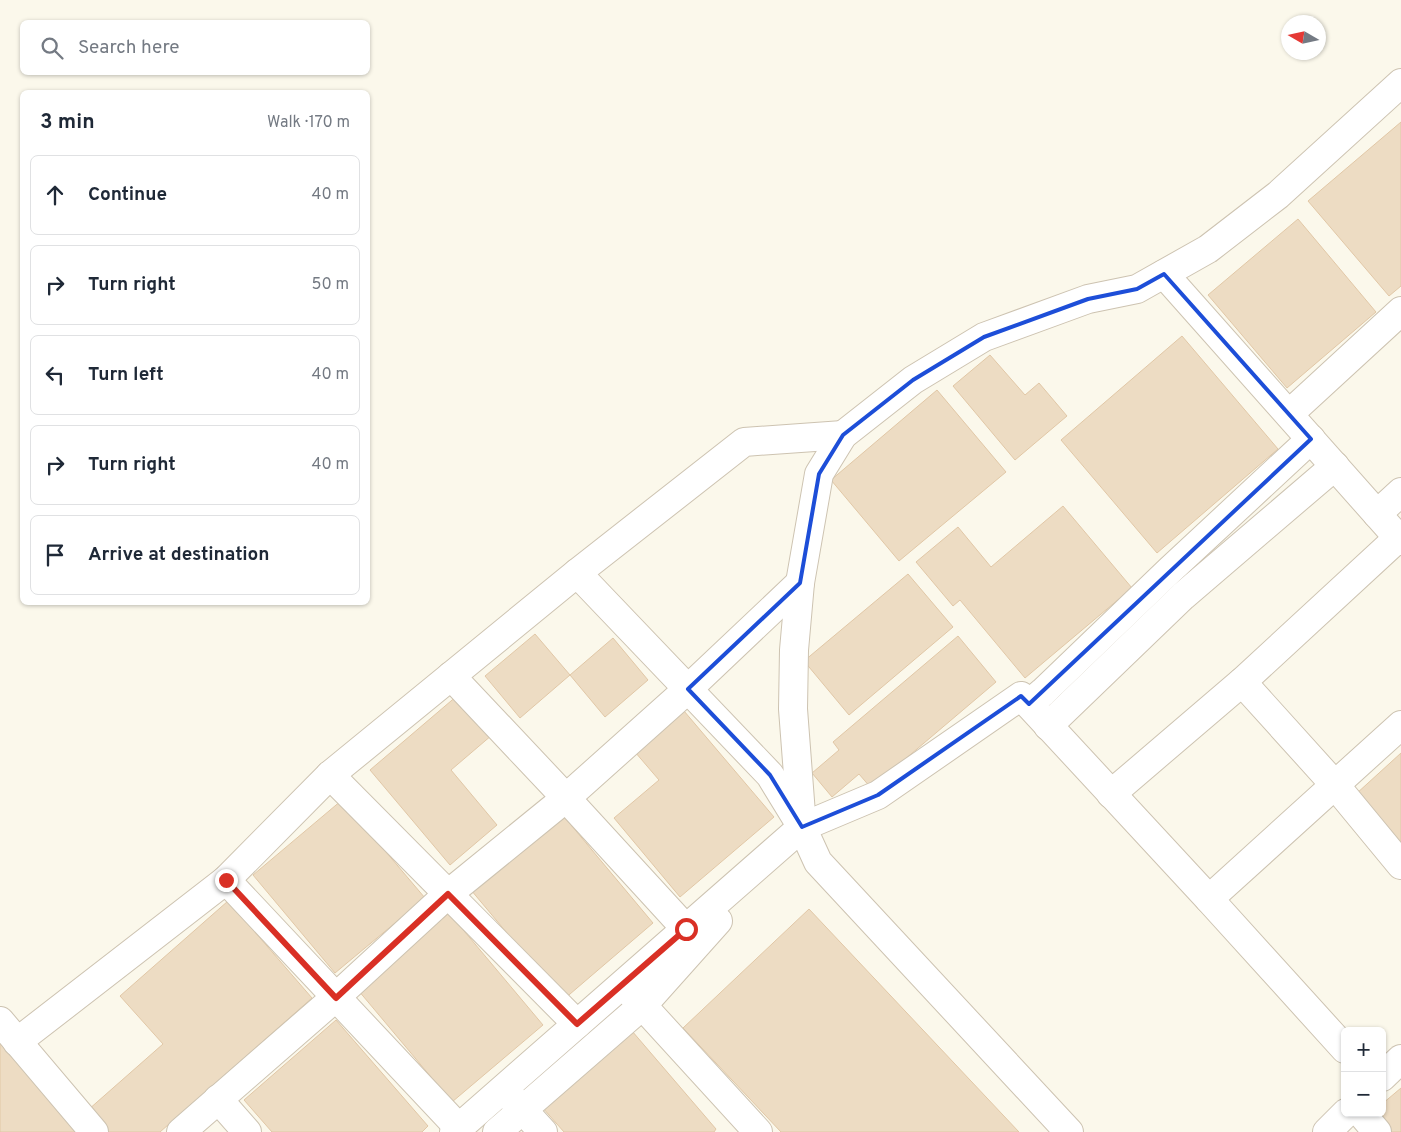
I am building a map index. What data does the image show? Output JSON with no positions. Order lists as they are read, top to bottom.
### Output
{
  "north": "left",
  "page": {
    "search": "Search here",
    "heading": ["3 min", "Walk · 170 m"],
    "list": [
      ["Continue", "40 m"],
      ["Turn right", "50 m"],
      ["Turn left", "40 m"],
      ["Turn right", "40 m"],
      "Arrive at destination"
    ],
    "map_buttons": ["+", "−"]
  }
}
